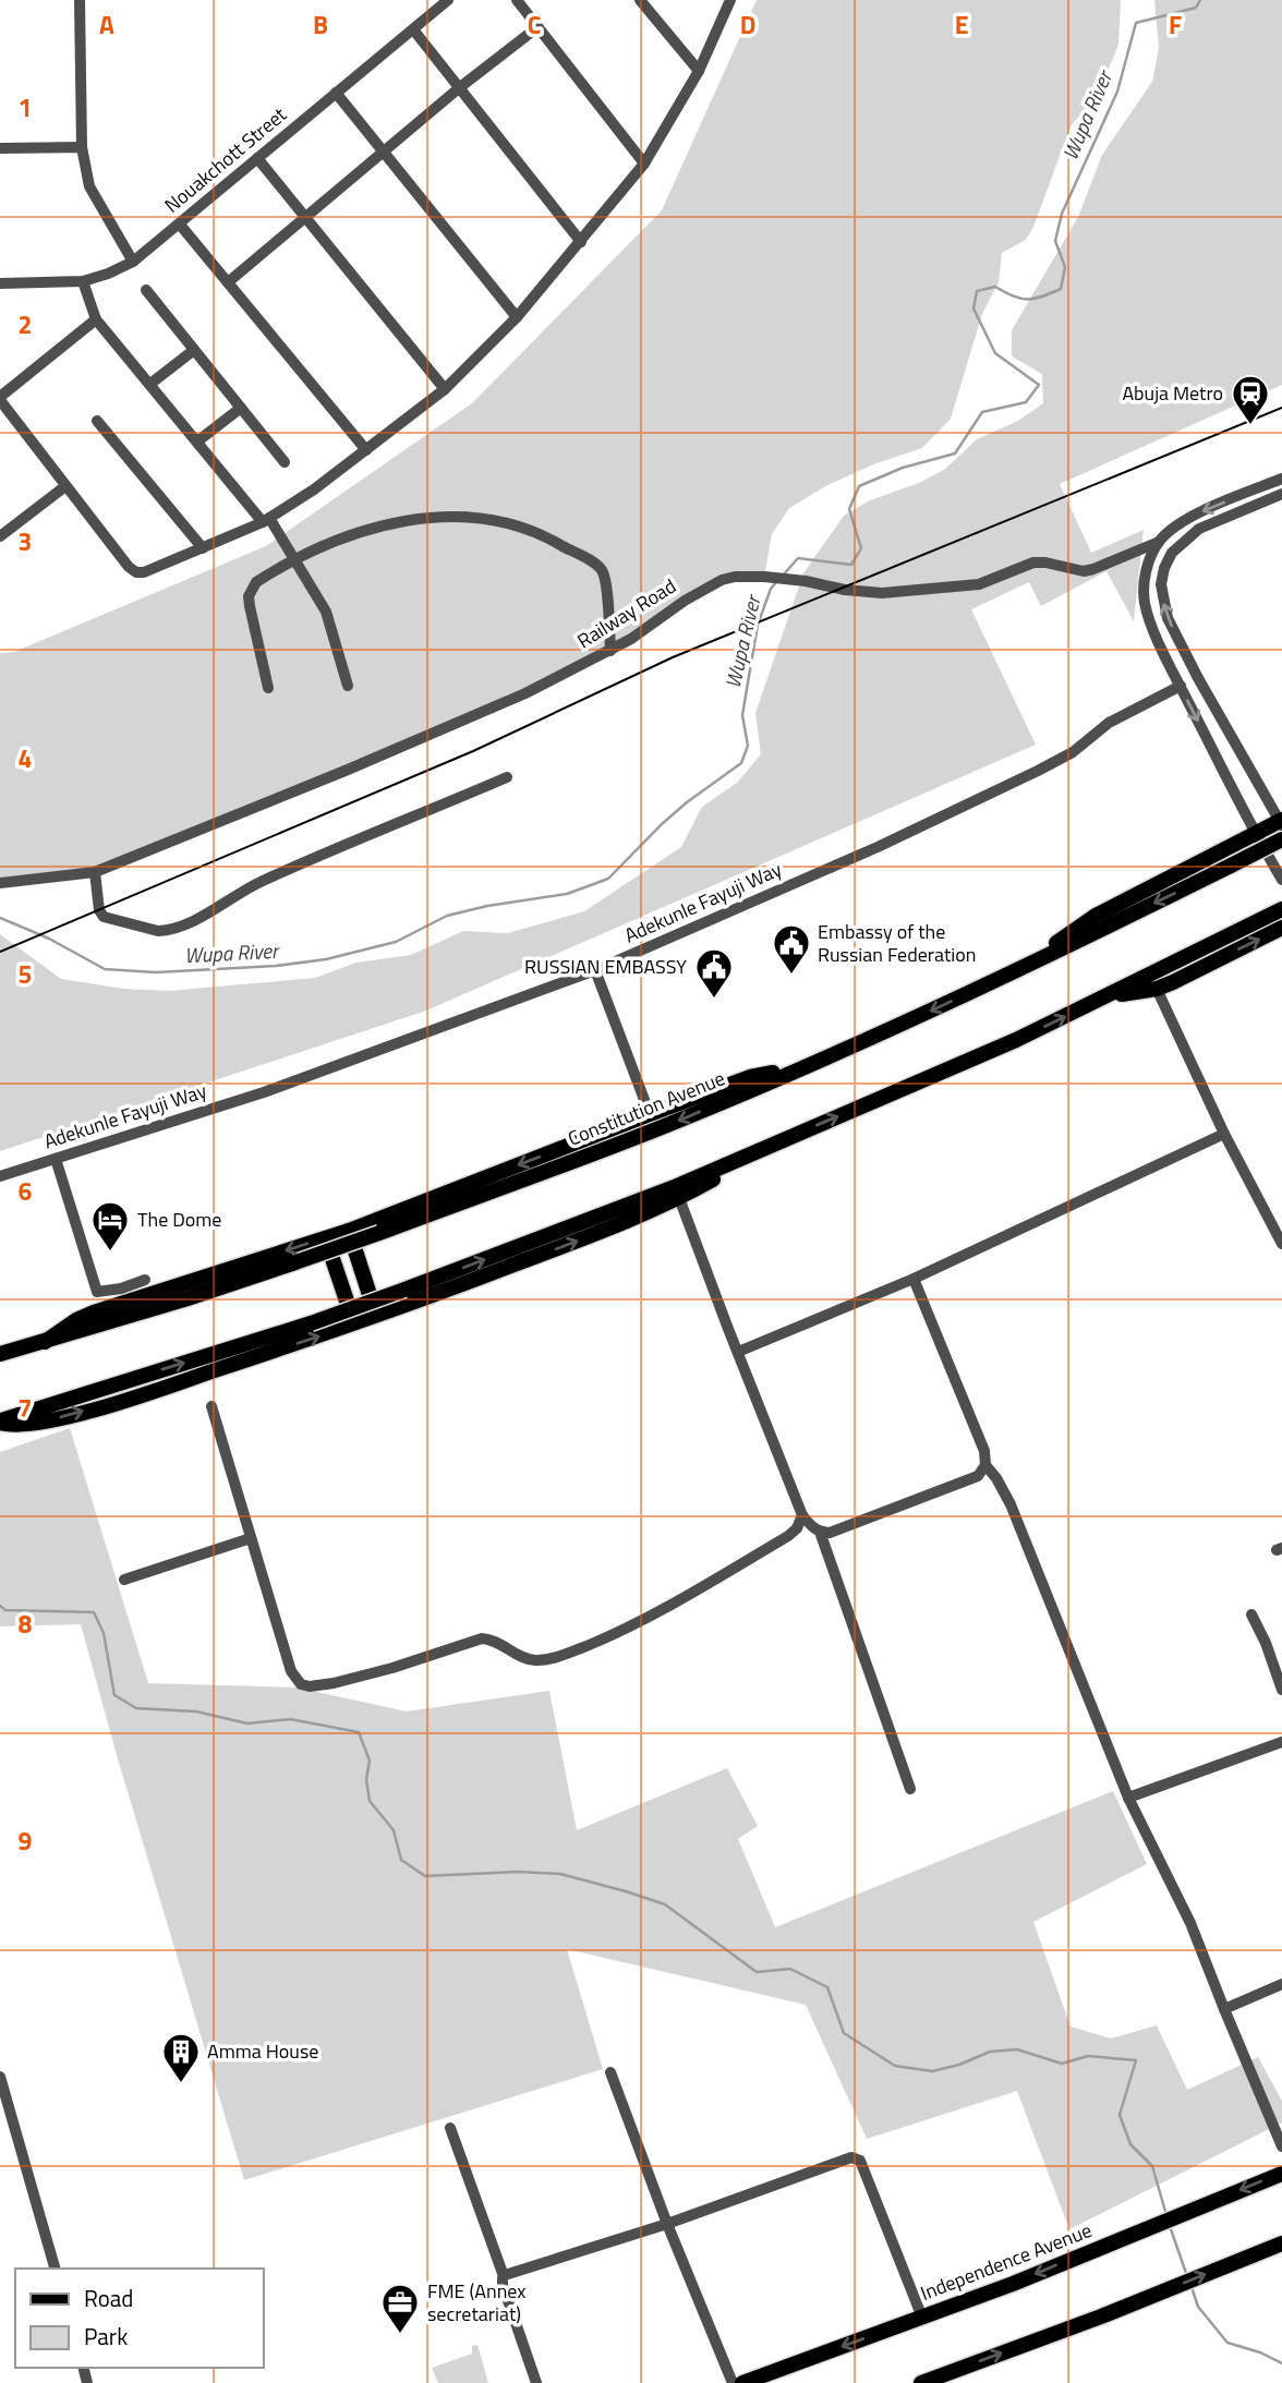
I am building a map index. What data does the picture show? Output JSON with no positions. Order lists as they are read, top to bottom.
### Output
{
  "streets": {
    "main road": ["Constitution Avenue", "Independence Avenue"],
    "street": ["Nouakchott Street", "Railway Road", "Adekunle Fayuji Way"]
  },
  "water": ["Wupa River"],
  "places": {
    "station": ["Abuja Metro"],
    "public building": ["Embassy of the Russian Federation", "RUSSIAN EMBASSY"],
    "hotel": ["The Dome"],
    "building": ["Amma House"],
    "office": ["FME (Annex secretariat)"]
  },
  "legend": ["Road", "Park"],
  "grid": {
    "columns": [
      "A",
      "B",
      "C",
      "D",
      "E",
      "F"
    ],
    "rows": [
      "1",
      "2",
      "3",
      "4",
      "5",
      "6",
      "7",
      "8",
      "9"
    ]
  }
}
